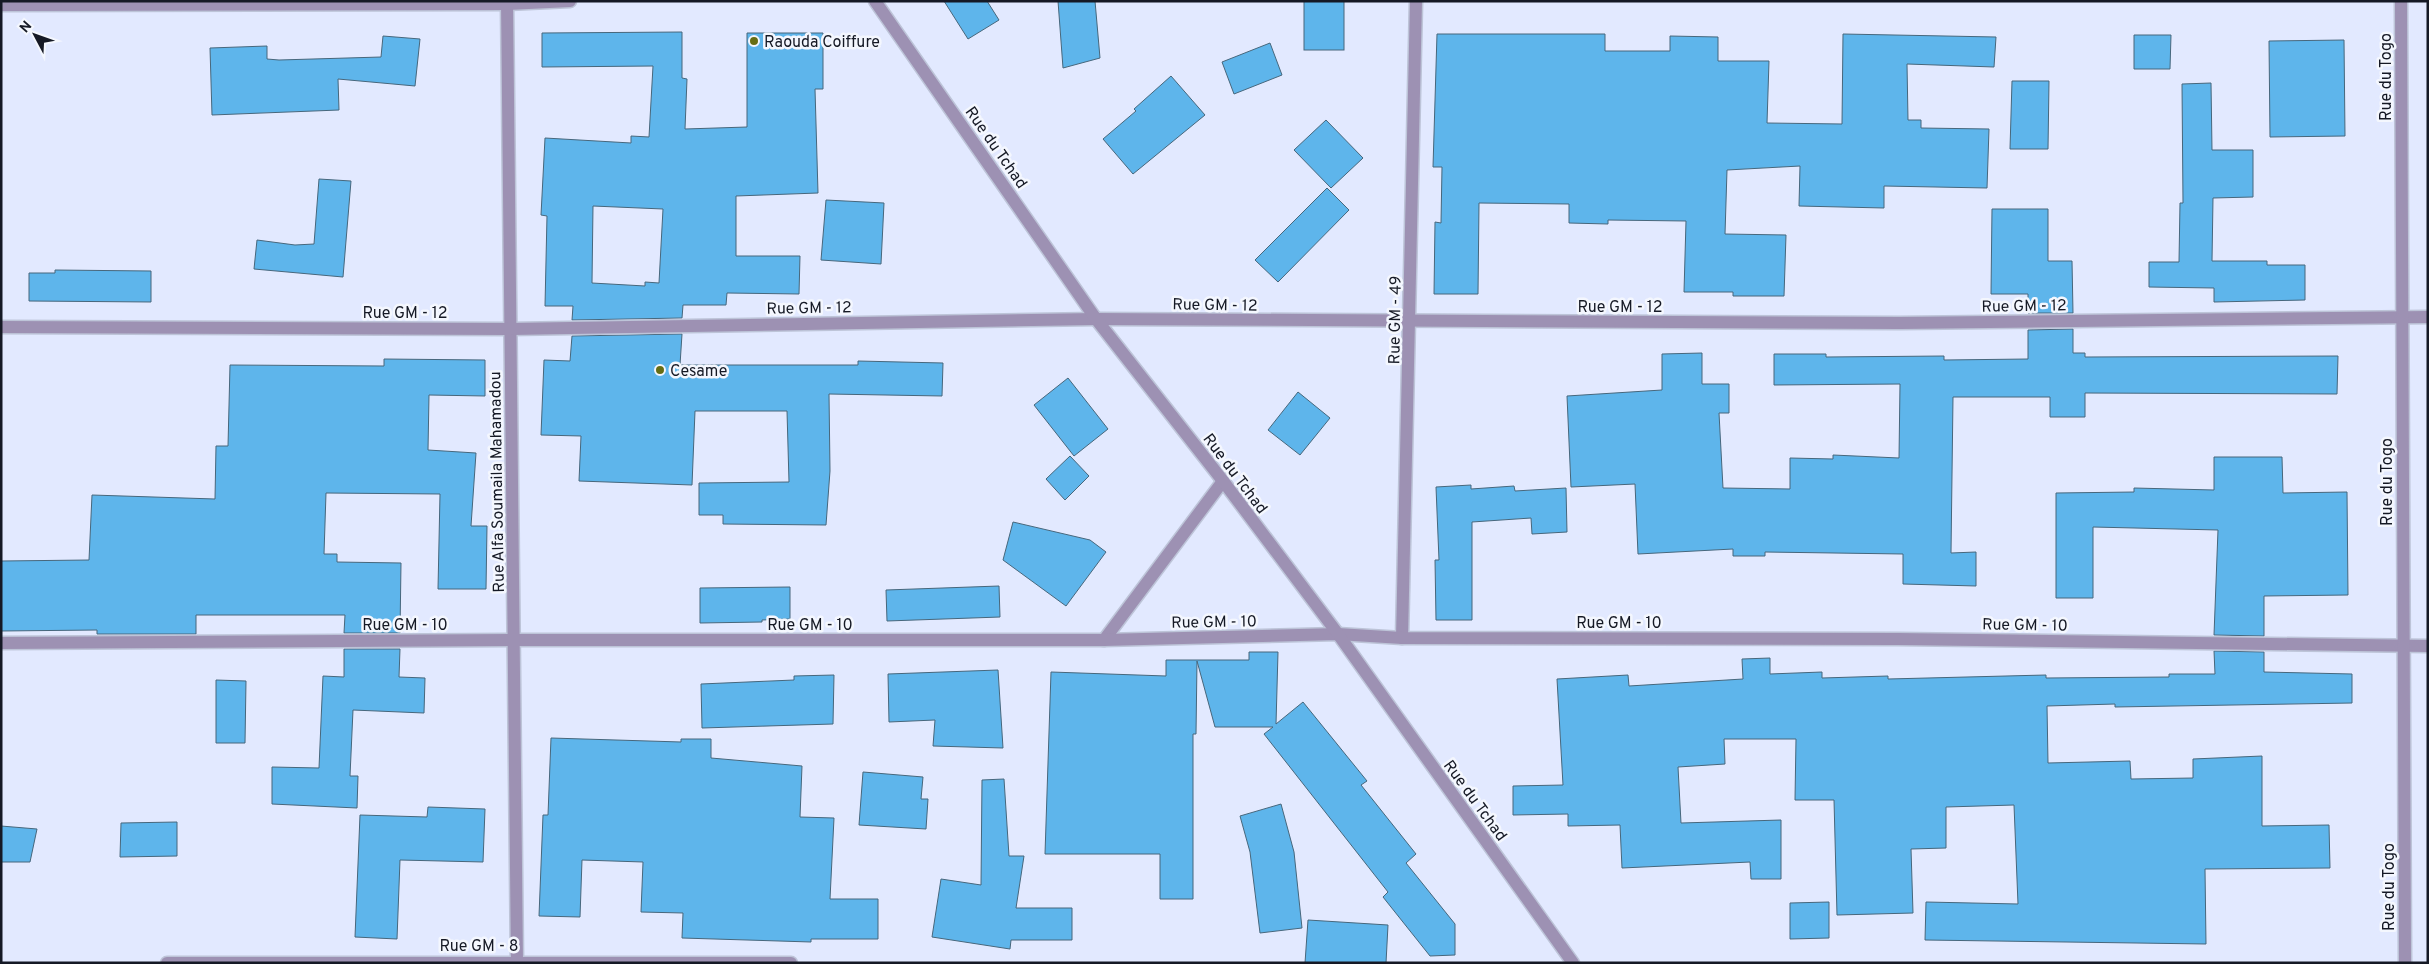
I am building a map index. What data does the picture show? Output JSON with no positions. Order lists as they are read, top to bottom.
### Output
{
  "streets": {
    "street": [
      "Rue du Togo",
      "Rue du Tchad",
      "Rue GM - 12",
      "Rue GM - 49",
      "Rue Alfa Soumaila Mahamadou",
      "Rue GM - 10",
      "Rue GM - 8"
    ]
  },
  "crossings": [
    ["Rue du Togo", "Rue GM - 12"],
    ["Rue du Togo", "Rue GM - 10"],
    ["Rue du Tchad", "Rue GM - 12"],
    ["Rue du Tchad", "Rue GM - 10"],
    ["Rue GM - 12", "Rue GM - 49"],
    ["Rue GM - 12", "Rue Alfa Soumaila Mahamadou"],
    ["Rue GM - 49", "Rue GM - 10"],
    ["Rue Alfa Soumaila Mahamadou", "Rue GM - 10"],
    ["Rue Alfa Soumaila Mahamadou", "Rue GM - 8"]
  ],
  "places": ["Raouda Coiffure", "Cesame"],
  "north": "top left"
}
